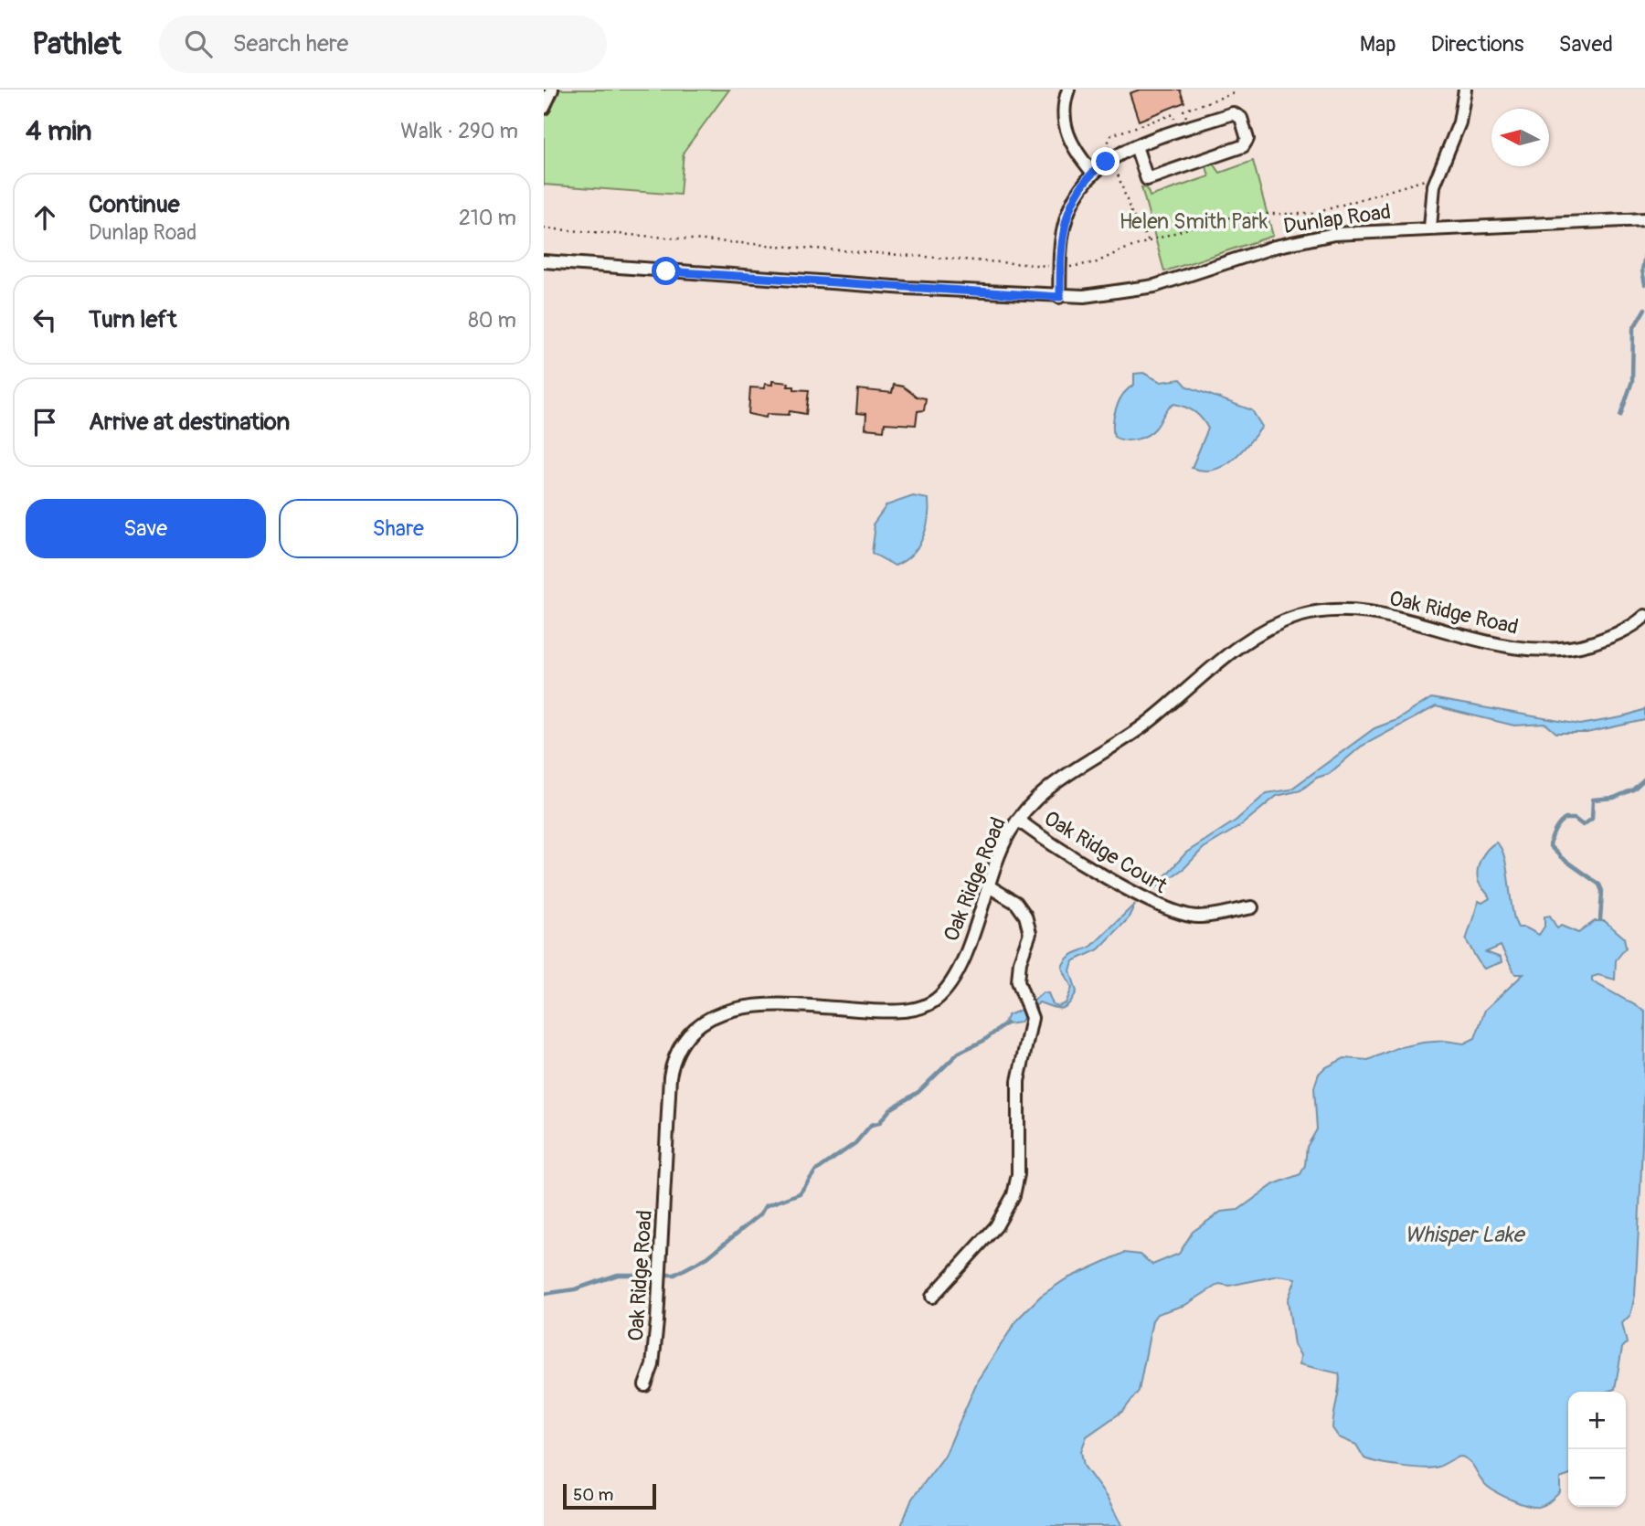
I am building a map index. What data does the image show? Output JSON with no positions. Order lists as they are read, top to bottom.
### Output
{
  "streets": {
    "street": ["Dunlap Road", "Oak Ridge Road", "Oak Ridge Court"]
  },
  "crossings": [
    ["Oak Ridge Road", "Oak Ridge Court"]
  ],
  "water": ["Whisper Lake"],
  "parks": ["Helen Smith Park"],
  "scale_bar": "50 m",
  "north": "left",
  "page": {
    "header": "Pathlet",
    "search": "Search here",
    "nav": ["Map", "Directions", "Saved"],
    "heading": ["4 min", "Walk · 290 m"],
    "list": [
      ["Continue", "Dunlap Road", "210 m"],
      ["Turn left", "80 m"],
      "Arrive at destination"
    ],
    "buttons": ["Save", "Share"],
    "map_buttons": ["+", "−"],
    "scale": "50 m"
  }
}
